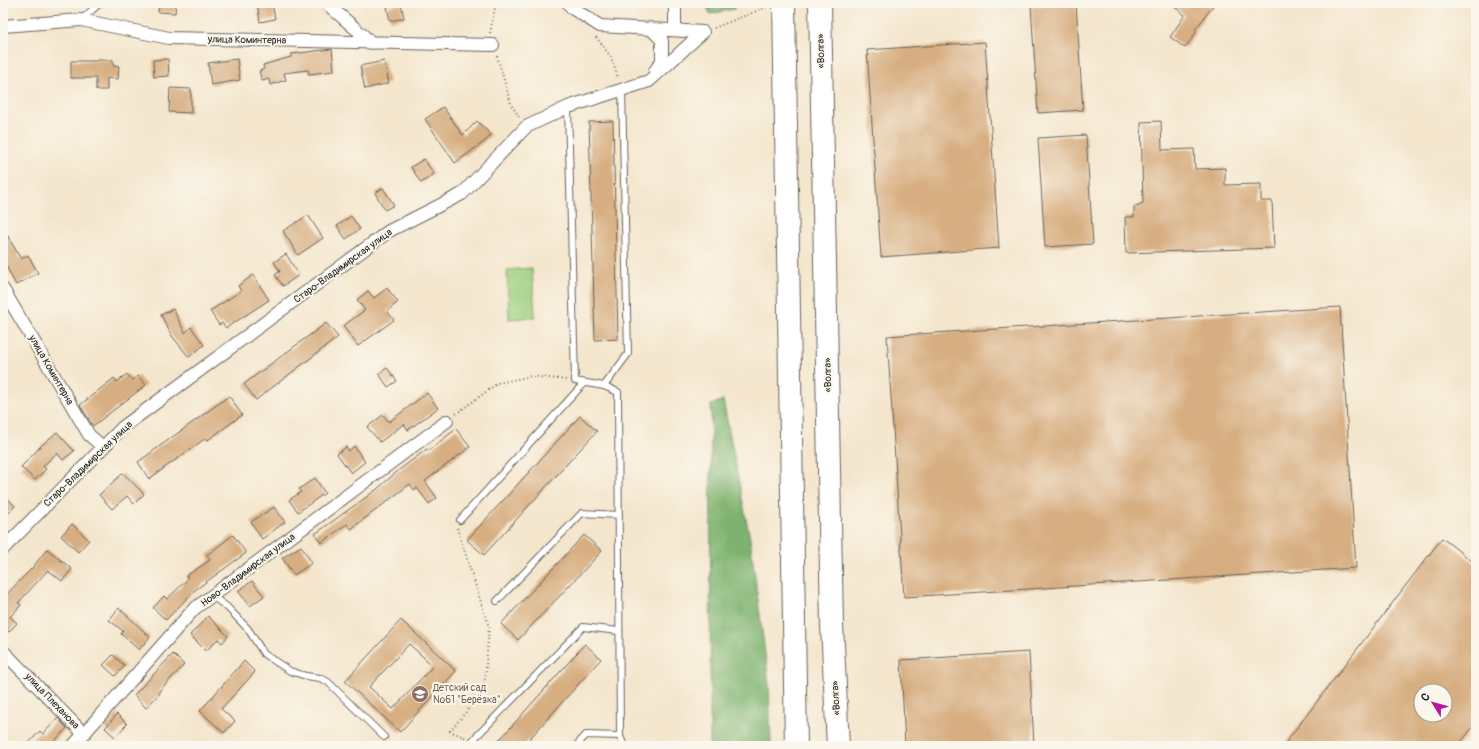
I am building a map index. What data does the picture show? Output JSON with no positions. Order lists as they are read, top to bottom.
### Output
{
  "streets": {
    "highway": ["«Волга»"],
    "street": [
      "улица Коминтерна",
      "Старо-Владимирская улица",
      "Ново-Владимирская улица",
      "улица Плеханова"
    ]
  },
  "crossings": [
    ["улица Коминтерна", "Старо-Владимирская улица"],
    ["Ново-Владимирская улица", "улица Плеханова"]
  ],
  "places": {
    "school or university": ["Детский сад №61 \"Берёзка\""]
  },
  "north": "top left"
}
